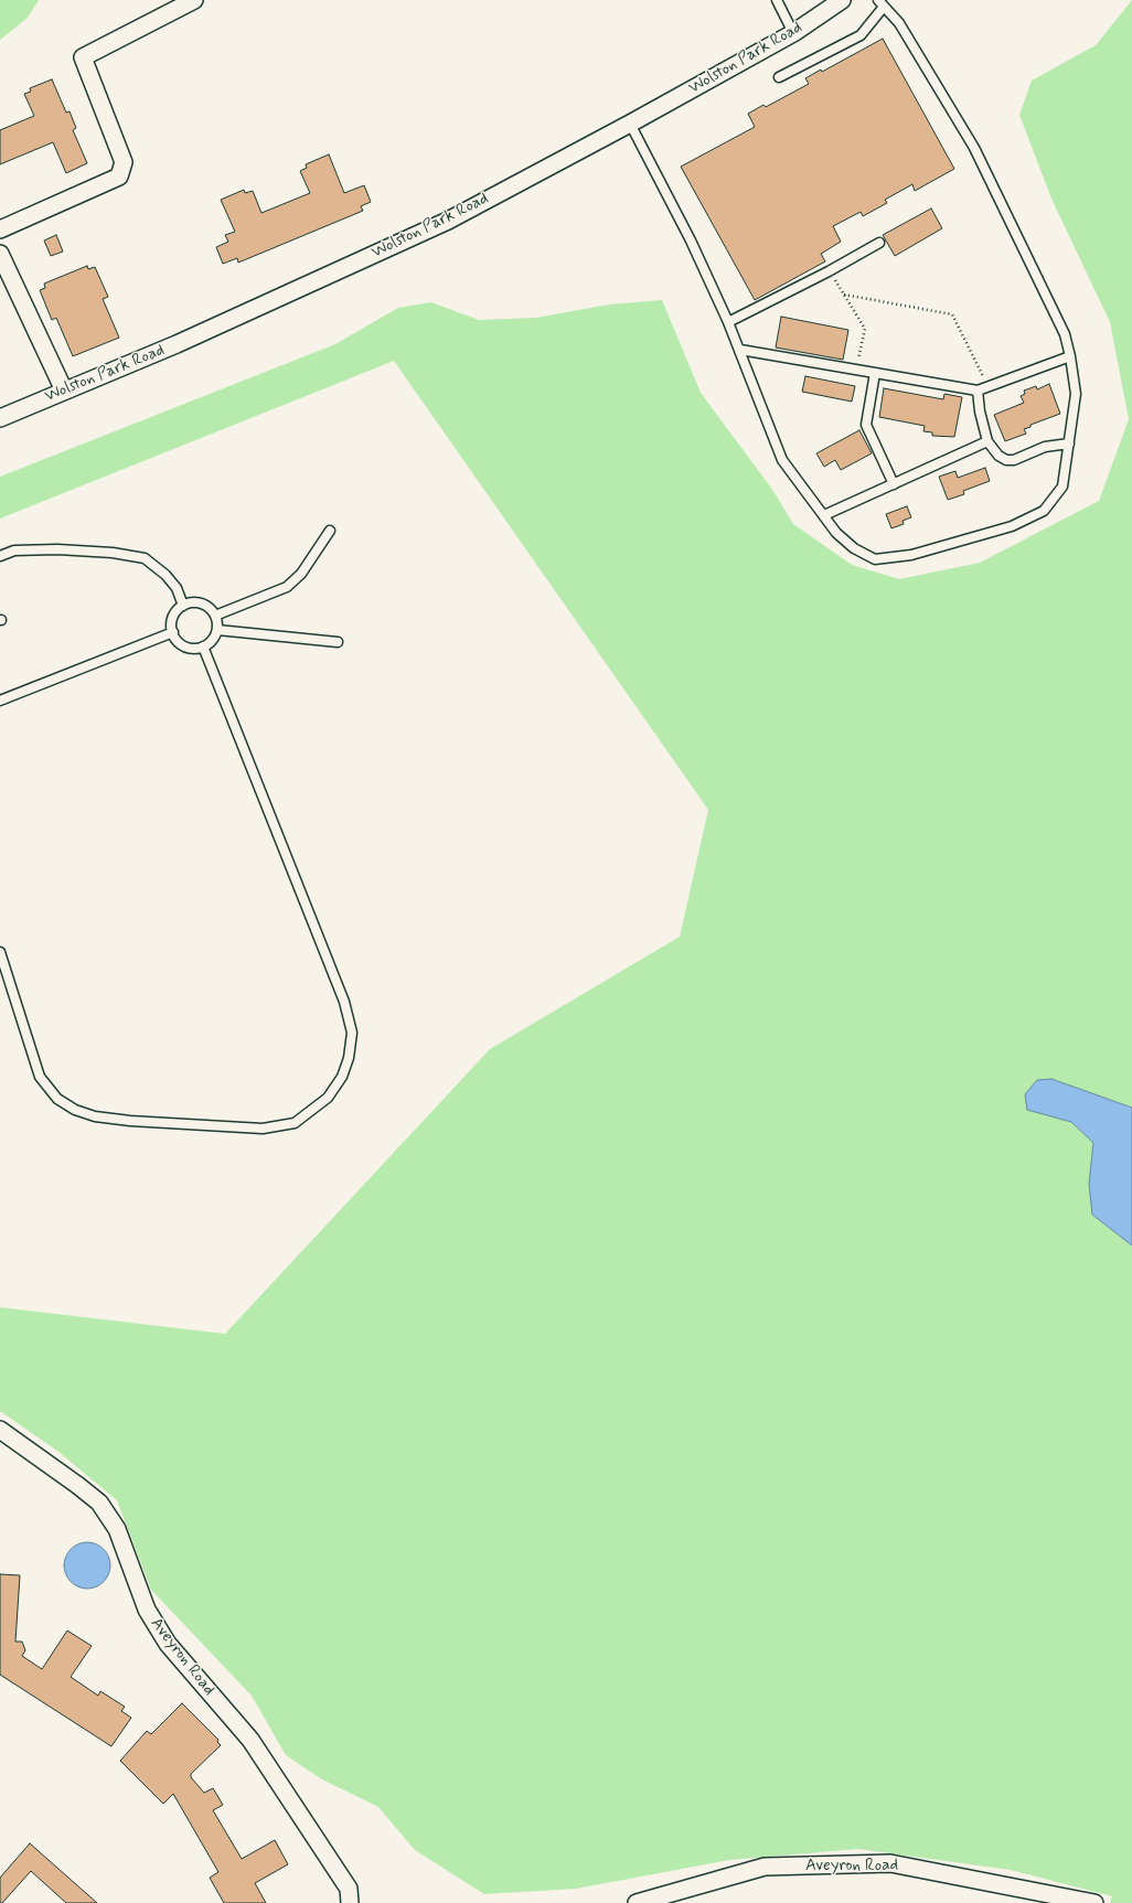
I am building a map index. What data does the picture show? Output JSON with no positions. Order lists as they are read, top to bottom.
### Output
{
  "streets": {
    "street": ["Wolston Park Road", "Aveyron Road"]
  }
}
